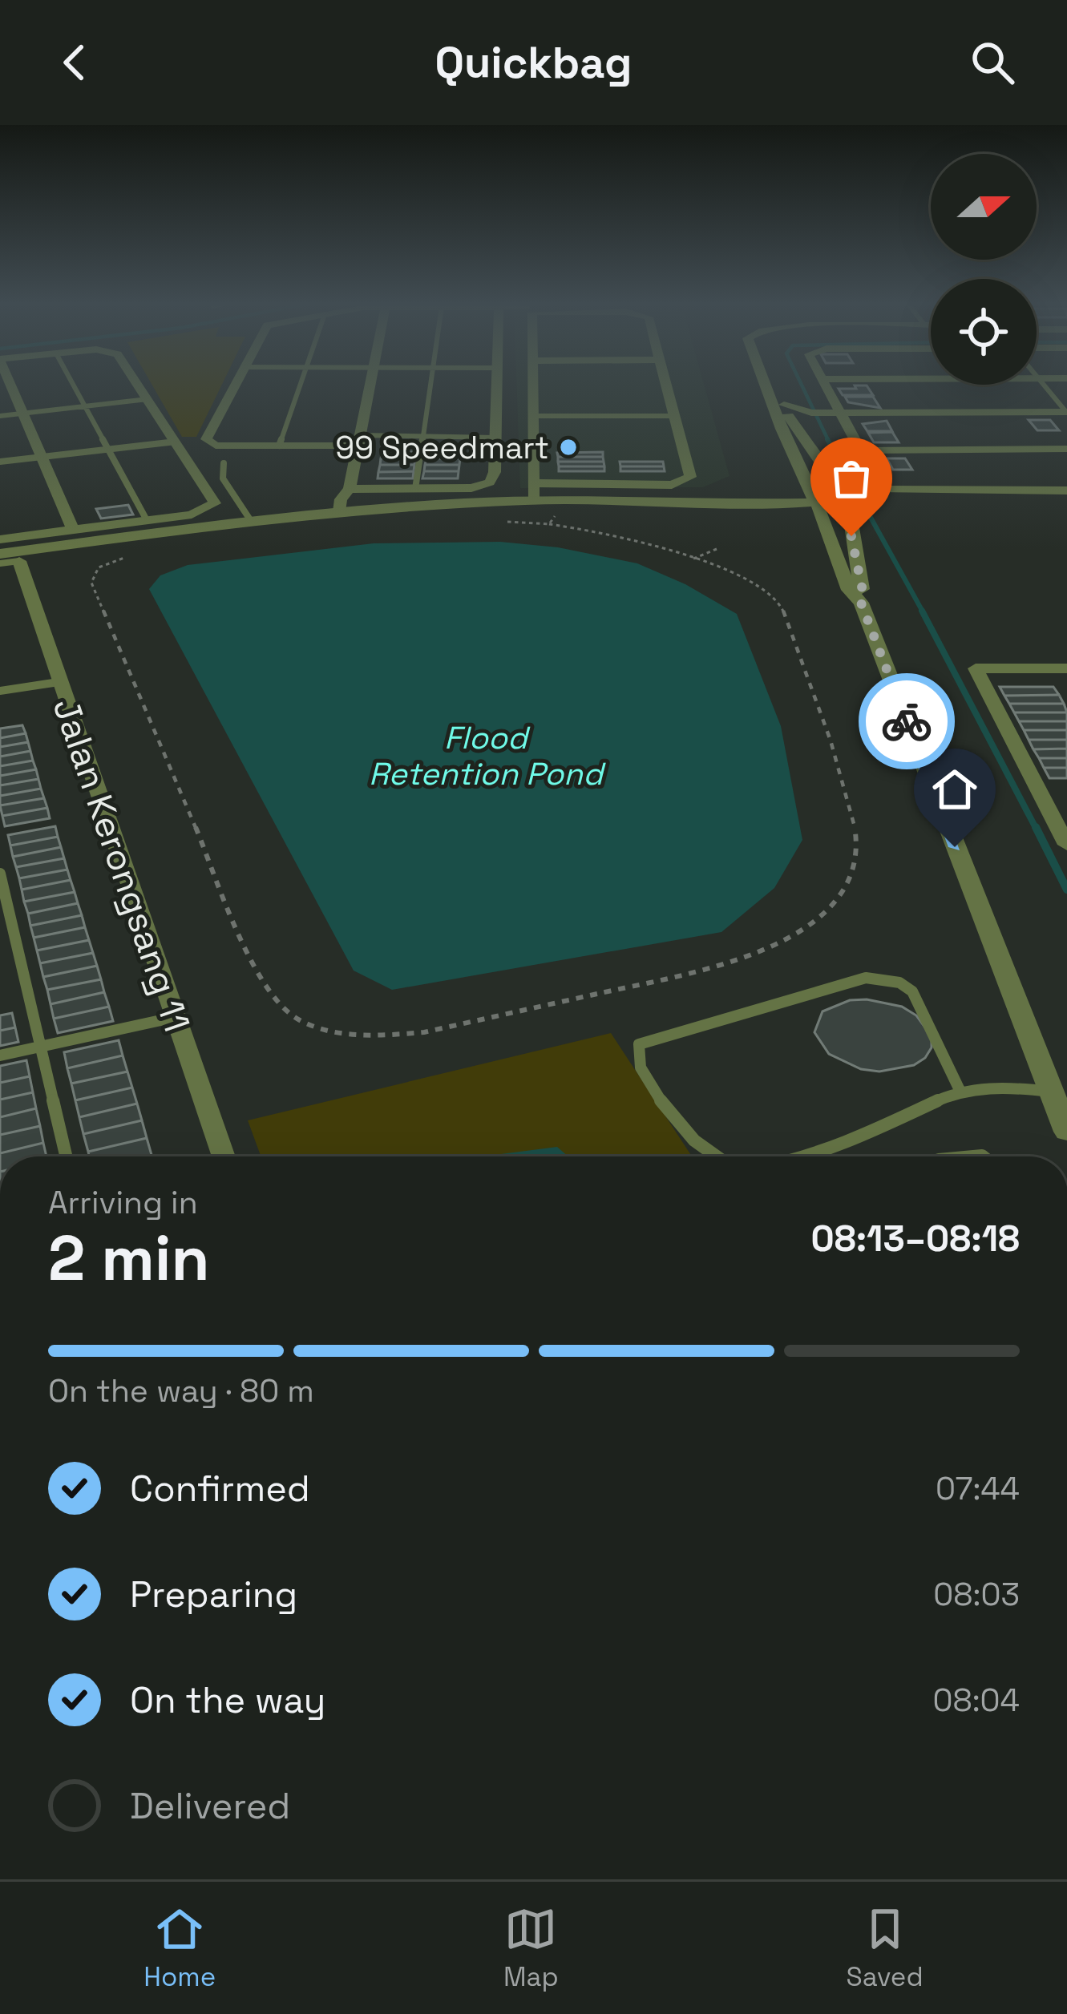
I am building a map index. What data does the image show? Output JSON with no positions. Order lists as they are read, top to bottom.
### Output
{
  "streets": {
    "street": ["Jalan Kerongsang 11"]
  },
  "water": ["Flood Retention Pond"],
  "places": ["99 Speedmart"],
  "north": "right",
  "page": {
    "header": "Quickbag",
    "heading": ["2 min", "Arriving in", "08:13–08:18"],
    "bar": "On the way · 80 m",
    "list": [
      ["Confirmed", "07:44"],
      ["Preparing", "08:03"],
      ["On the way", "08:04"],
      "Delivered"
    ],
    "tabs": ["Home", "Map", "Saved"]
  }
}
